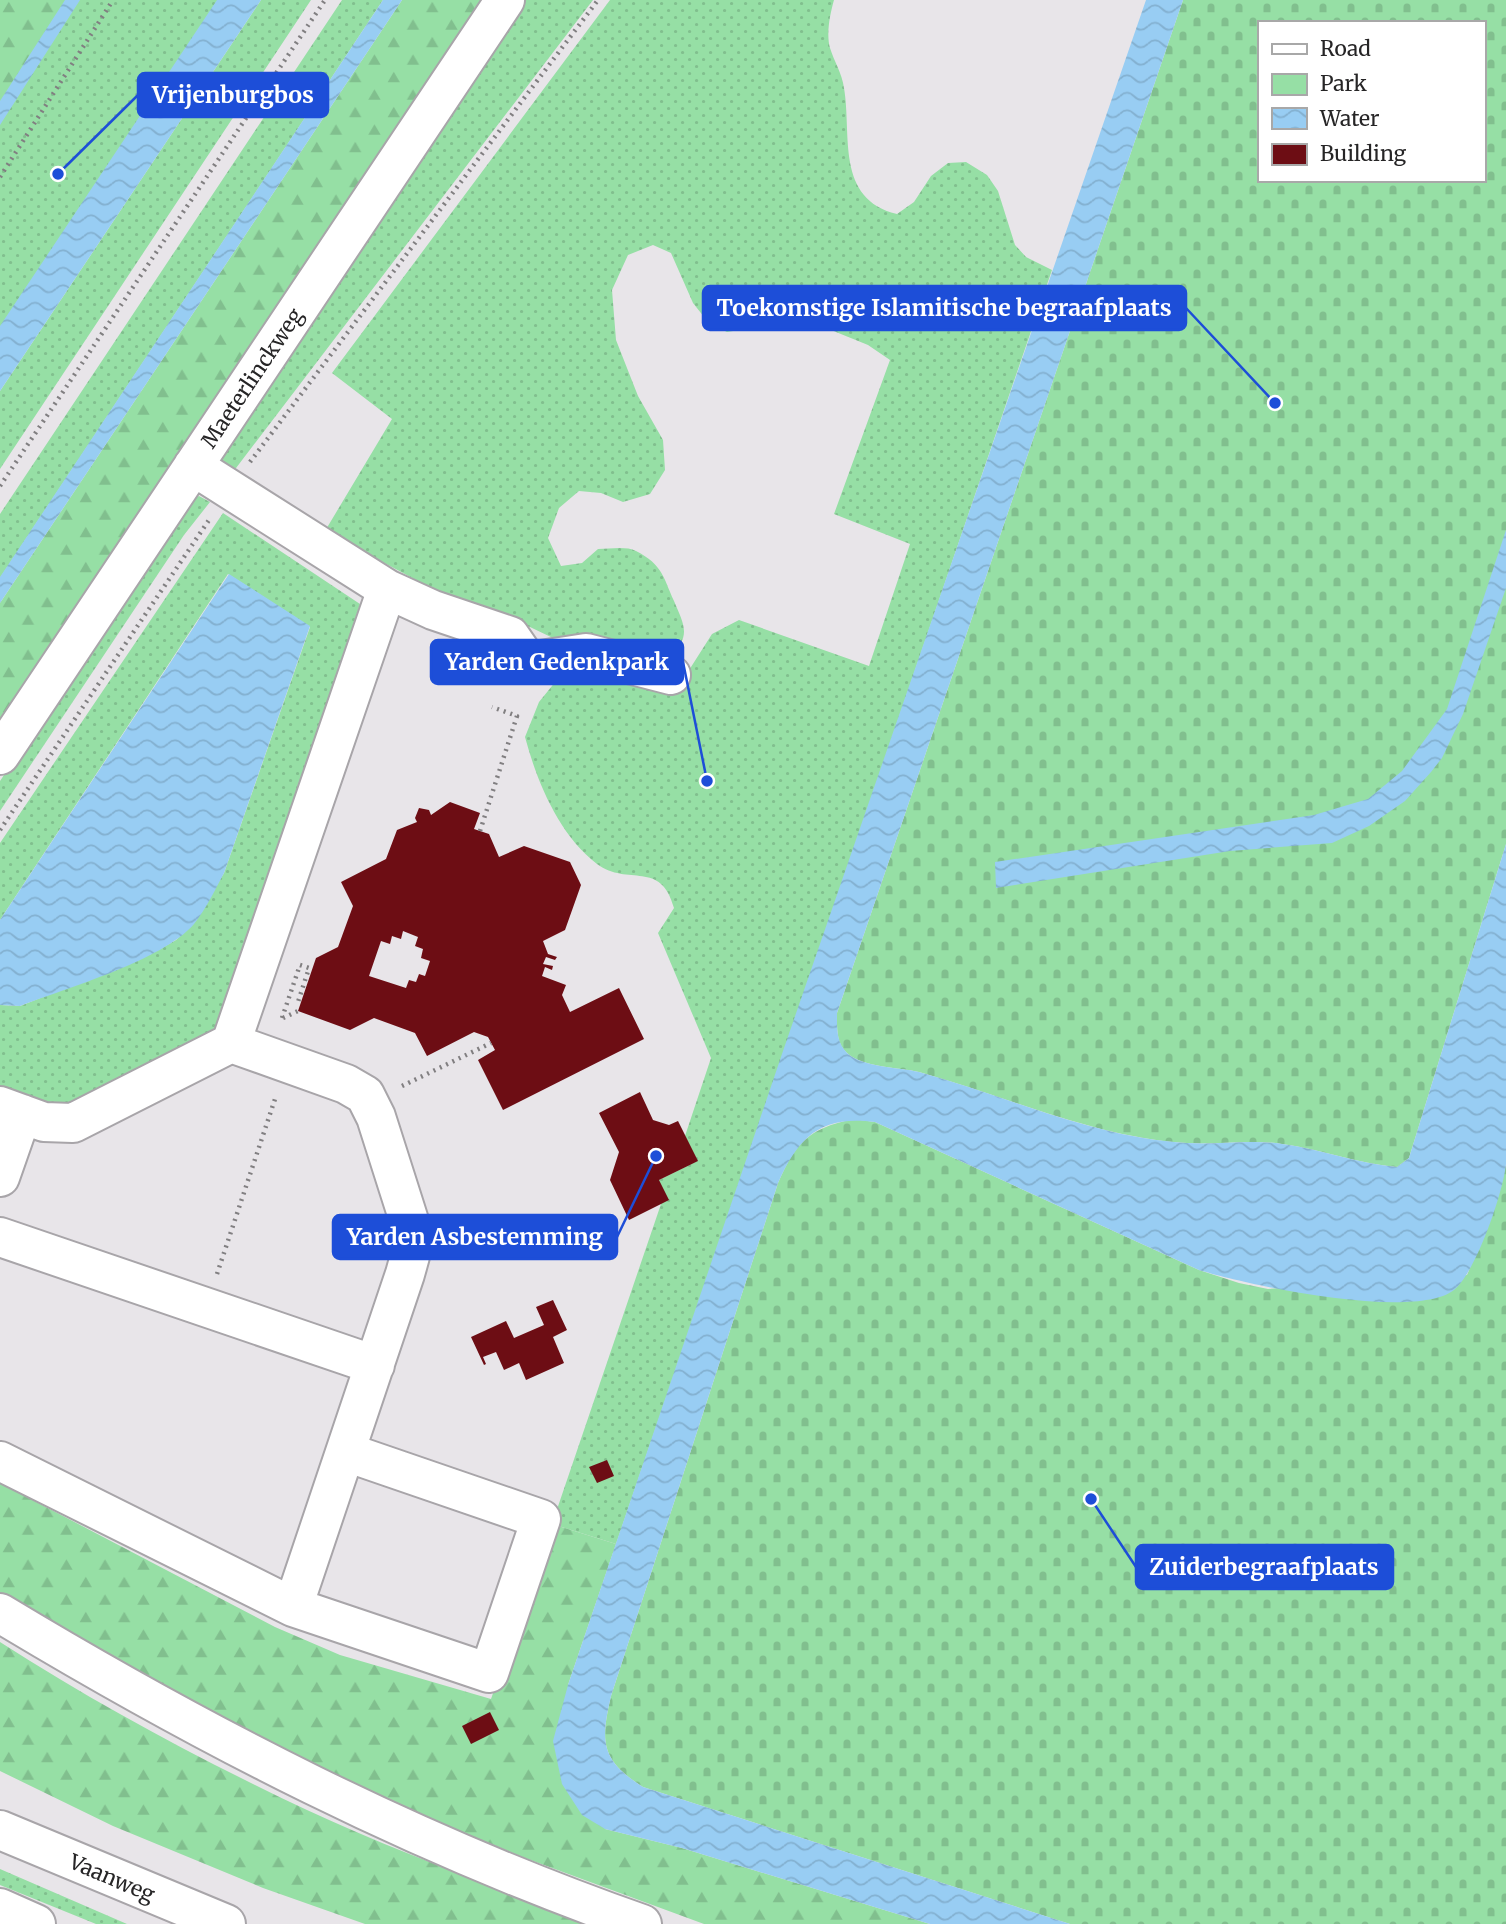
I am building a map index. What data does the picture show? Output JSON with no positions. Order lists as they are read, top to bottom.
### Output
{
  "streets": {
    "main road": ["Maeterlinckweg", "Vaanweg"]
  },
  "places": [
    "Vrijenburgbos",
    "Toekomstige Islamitische begraafplaats",
    "Yarden Gedenkpark",
    "Yarden Asbestemming",
    "Zuiderbegraafplaats"
  ],
  "legend": [
    "Road",
    "Park",
    "Water",
    "Building"
  ]
}
